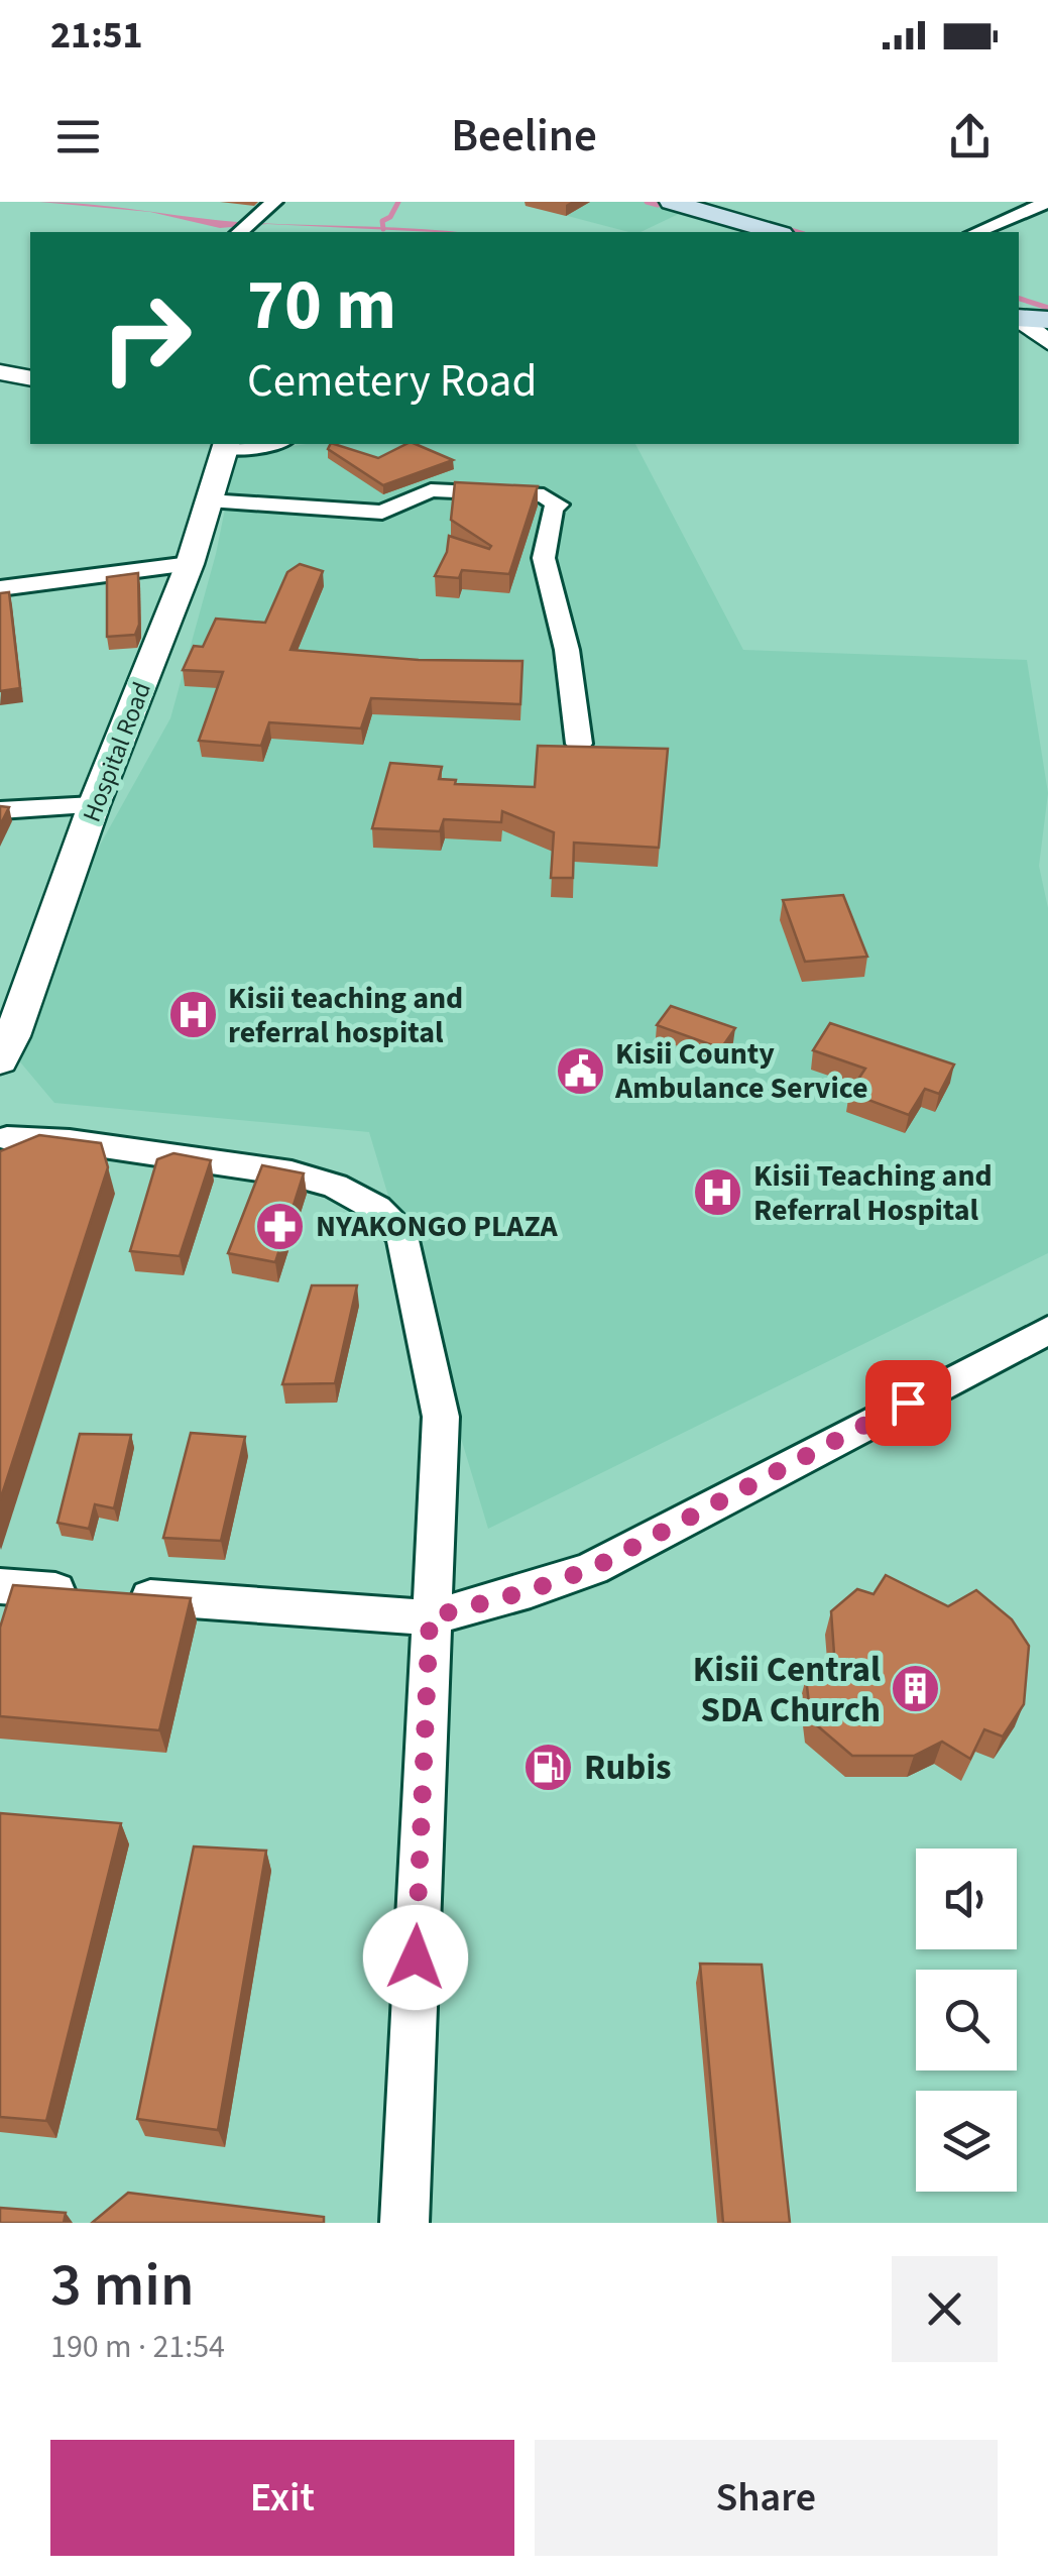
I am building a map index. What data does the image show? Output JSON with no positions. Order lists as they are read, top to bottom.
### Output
{
  "streets": {
    "street": ["Hospital Road"]
  },
  "places": {
    "hospital": ["Kisii teaching and referral hospital", "Kisii Teaching and Referral Hospital"],
    "public building": ["Kisii County Ambulance Service"],
    "pharmacy": ["NYAKONGO PLAZA"],
    "building": ["Kisii Central SDA Church"],
    "fuel station": ["Rubis"]
  },
  "page": {
    "status": "21:51",
    "header": "Beeline",
    "turn": ["70 m", "Cemetery Road"],
    "heading": ["3 min", "190 m · 21:54"],
    "buttons": ["Exit", "Share"]
  }
}
